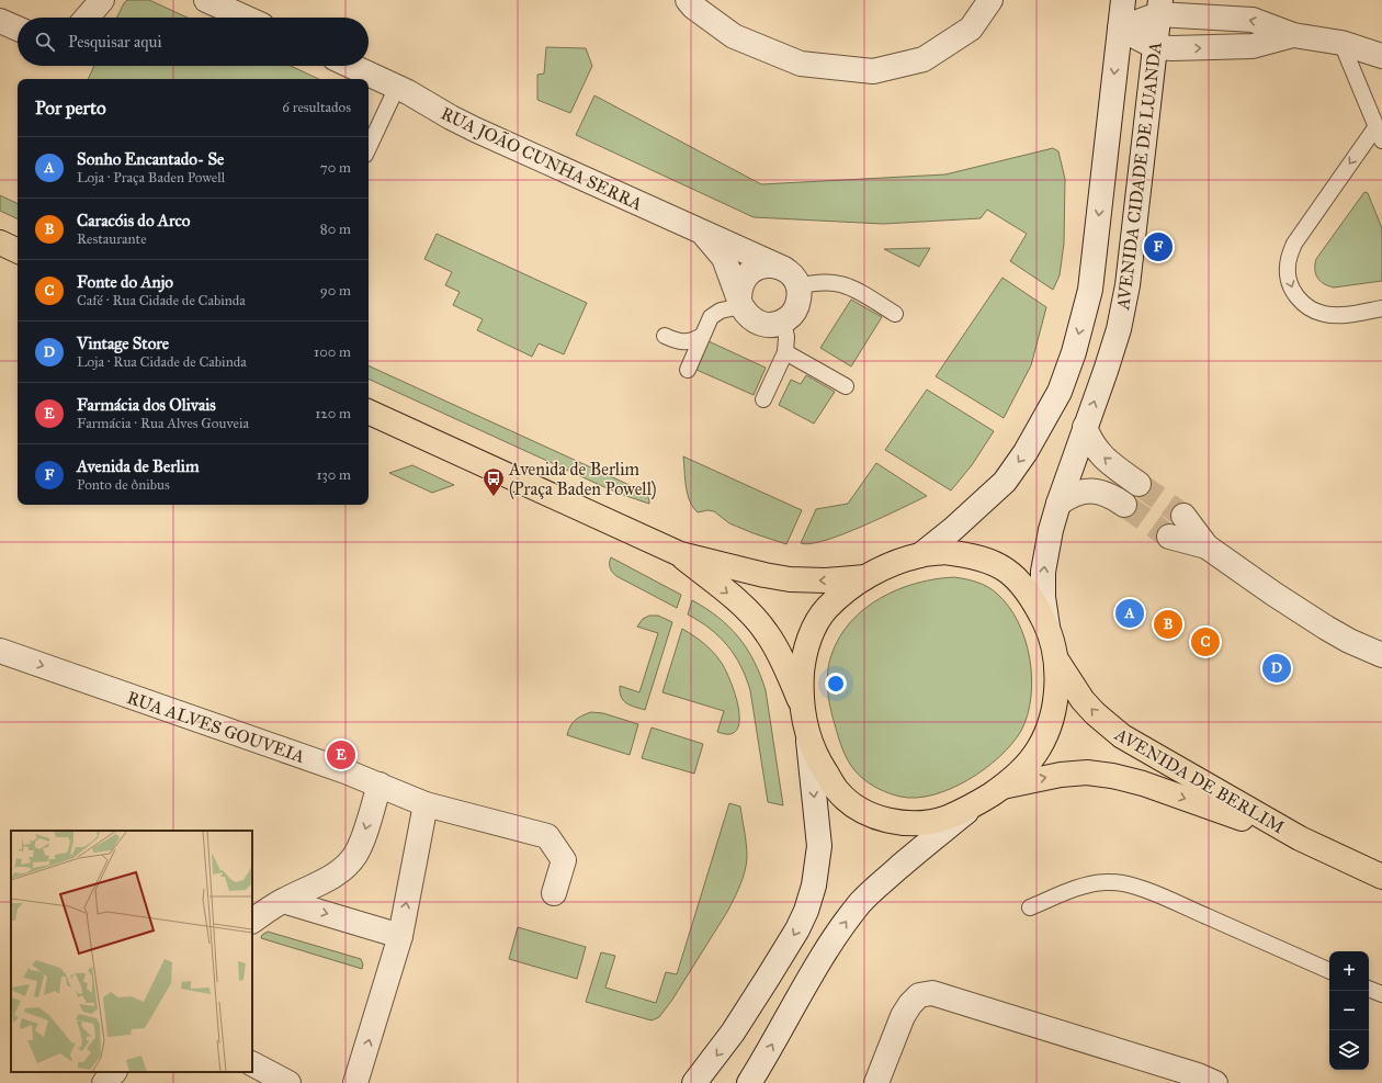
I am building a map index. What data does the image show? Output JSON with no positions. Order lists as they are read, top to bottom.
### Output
{
  "streets": {
    "main road": ["AVENIDA DE BERLIM"],
    "street": ["RUA JOÃO CUNHA SERRA", "AVENIDA CIDADE DE LUANDA", "RUA ALVES GOUVEIA"]
  },
  "one_way": ["RUA ALVES GOUVEIA"],
  "places": {
    "bus stop": ["Avenida de Berlim (Praça Baden Powell)"]
  },
  "page": {
    "search": "Pesquisar aqui",
    "heading": ["Por perto", "6 resultados"],
    "list": [
      {
        "mark": "A",
        "name": "Sonho Encantado- Se",
        "note": "Loja · Praça Baden Powell",
        "value": "70 m"
      },
      {
        "mark": "B",
        "name": "Caracóis do Arco",
        "note": "Restaurante",
        "value": "80 m"
      },
      {
        "mark": "C",
        "name": "Fonte do Anjo",
        "note": "Café · Rua Cidade de Cabinda",
        "value": "90 m"
      },
      {
        "mark": "D",
        "name": "Vintage Store",
        "note": "Loja · Rua Cidade de Cabinda",
        "value": "100 m"
      },
      {
        "mark": "E",
        "name": "Farmácia dos Olivais",
        "note": "Farmácia · Rua Alves Gouveia",
        "value": "120 m"
      },
      {
        "mark": "F",
        "name": "Avenida de Berlim",
        "note": "Ponto de ônibus",
        "value": "130 m"
      }
    ],
    "pins": [
      "F",
      "A",
      "B",
      "C",
      "D",
      "E"
    ],
    "map_buttons": ["+", "−"]
  }
}
